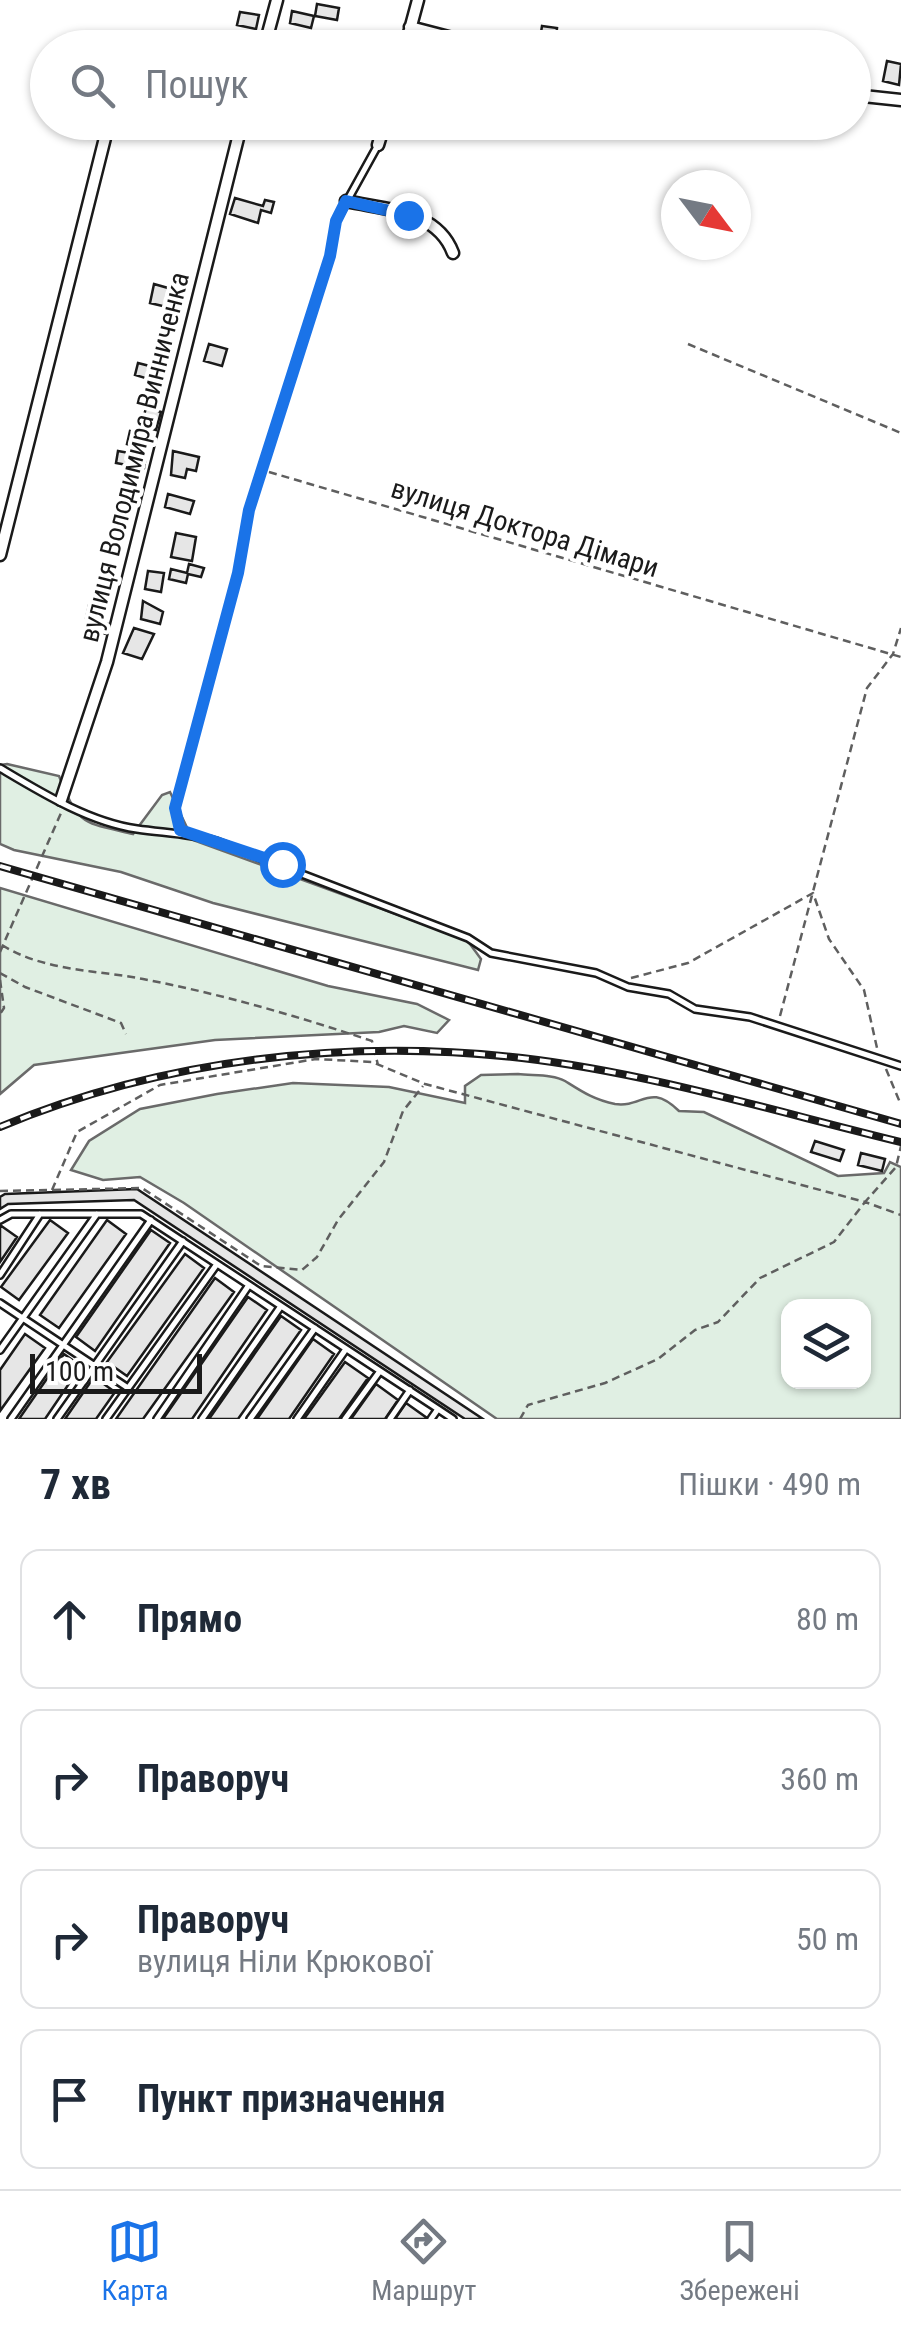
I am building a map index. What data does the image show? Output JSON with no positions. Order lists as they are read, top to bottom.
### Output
{
  "streets": {
    "street": ["вулиця Володимира Винниченка"],
    "path": ["вулиця Доктора Дімари"]
  },
  "scale_bar": "100 m",
  "north": "bottom right",
  "page": {
    "search": "Пошук",
    "scale": "100 m",
    "heading": ["7 хв", "Пішки · 490 m"],
    "list": [
      ["Прямо", "80 m"],
      ["Праворуч", "360 m"],
      ["Праворуч", "вулиця Ніли Крюкової", "50 m"],
      "Пункт призначення"
    ],
    "nav": ["Карта", "Маршрут", "Збережені"]
  }
}
